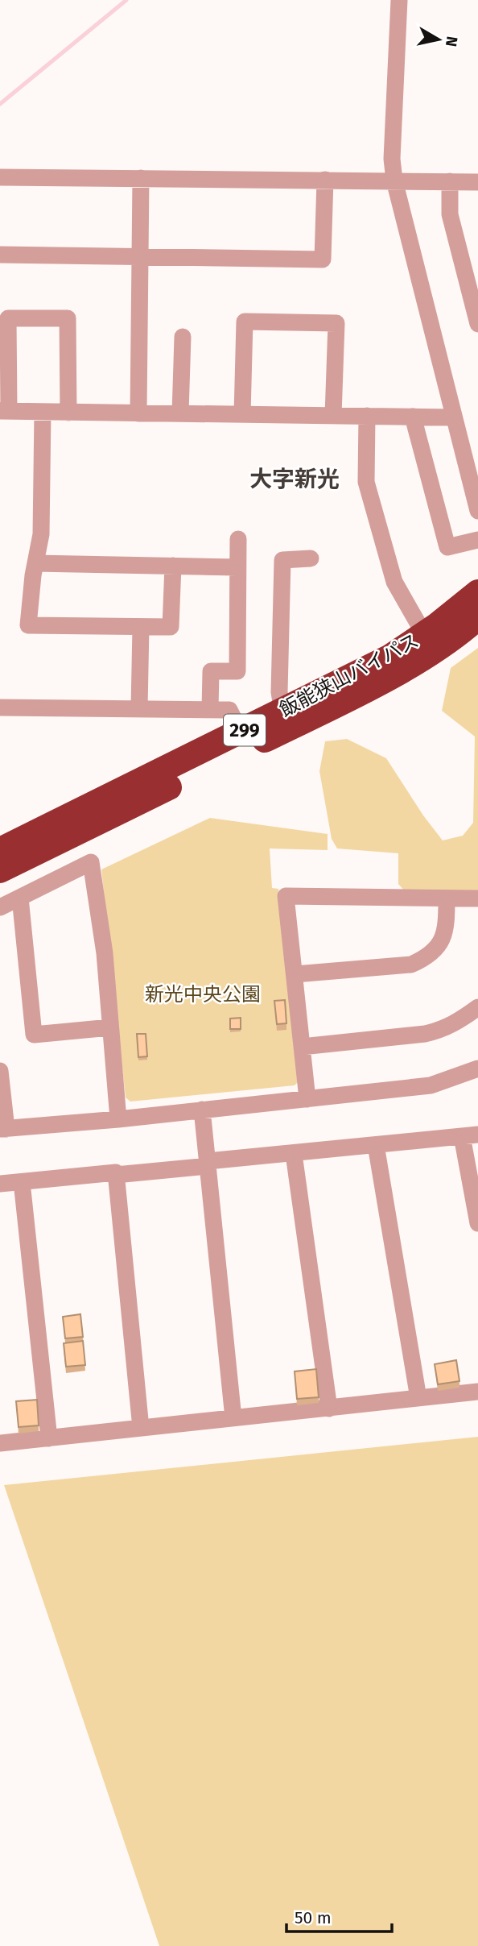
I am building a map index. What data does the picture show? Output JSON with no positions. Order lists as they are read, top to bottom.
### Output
{
  "streets": {
    "highway": ["飯能狭山バイパス", "299"]
  },
  "districts": ["大字新光"],
  "parks": ["新光中央公園"],
  "scale_bar": "50 m",
  "north": "right"
}
